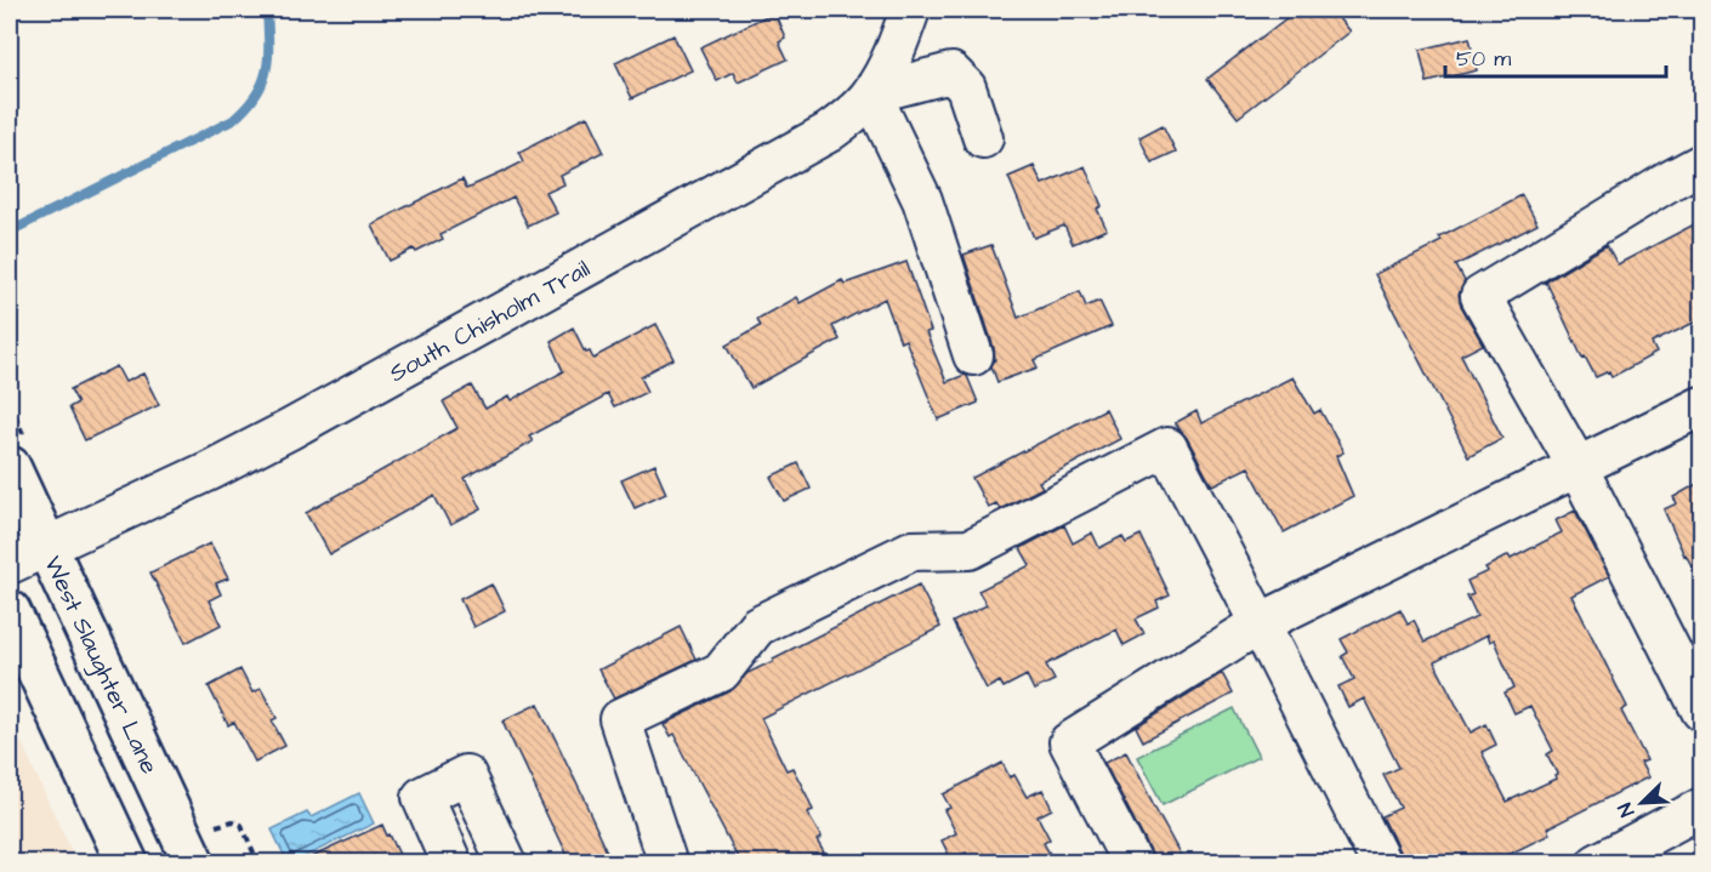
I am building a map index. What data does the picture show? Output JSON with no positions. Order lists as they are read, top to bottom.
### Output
{
  "streets": {
    "main road": ["West Slaughter Lane"],
    "street": ["South Chisholm Trail"]
  },
  "crossings": [
    ["South Chisholm Trail", "West Slaughter Lane"]
  ],
  "scale_bar": "50 m",
  "north": "bottom left"
}
